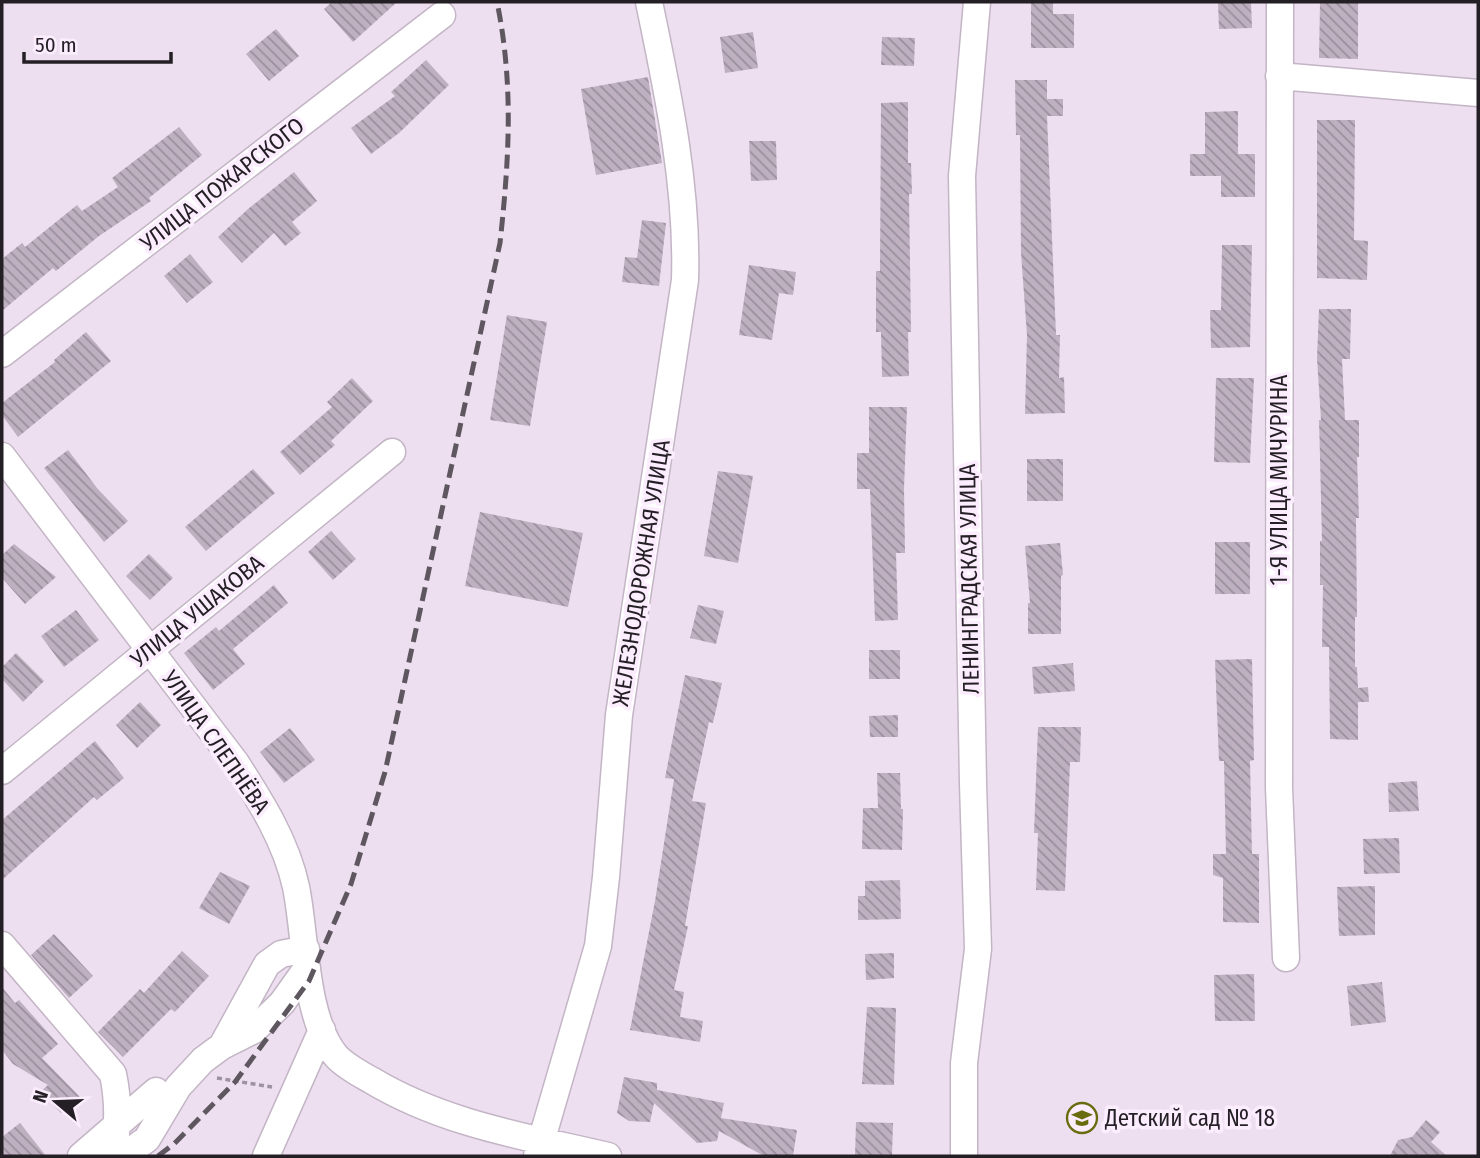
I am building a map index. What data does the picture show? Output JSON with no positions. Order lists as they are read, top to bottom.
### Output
{
  "streets": {
    "street": [
      "УЛИЦА ПОЖАРСКОГО",
      "1-Я УЛИЦА МИЧУРИНА",
      "ЖЕЛЕЗНОДОРОЖНАЯ УЛИЦА",
      "ЛЕНИНГРАДСКАЯ УЛИЦА",
      "УЛИЦА УШАКОВА",
      "УЛИЦА СЛЕПНЁВА"
    ]
  },
  "crossings": [
    ["ЖЕЛЕЗНОДОРОЖНАЯ УЛИЦА", "УЛИЦА СЛЕПНЁВА"],
    ["УЛИЦА УШАКОВА", "УЛИЦА СЛЕПНЁВА"]
  ],
  "places": {
    "school or university": ["Детский сад № 18"]
  },
  "scale_bar": "50 m",
  "north": "left"
}
